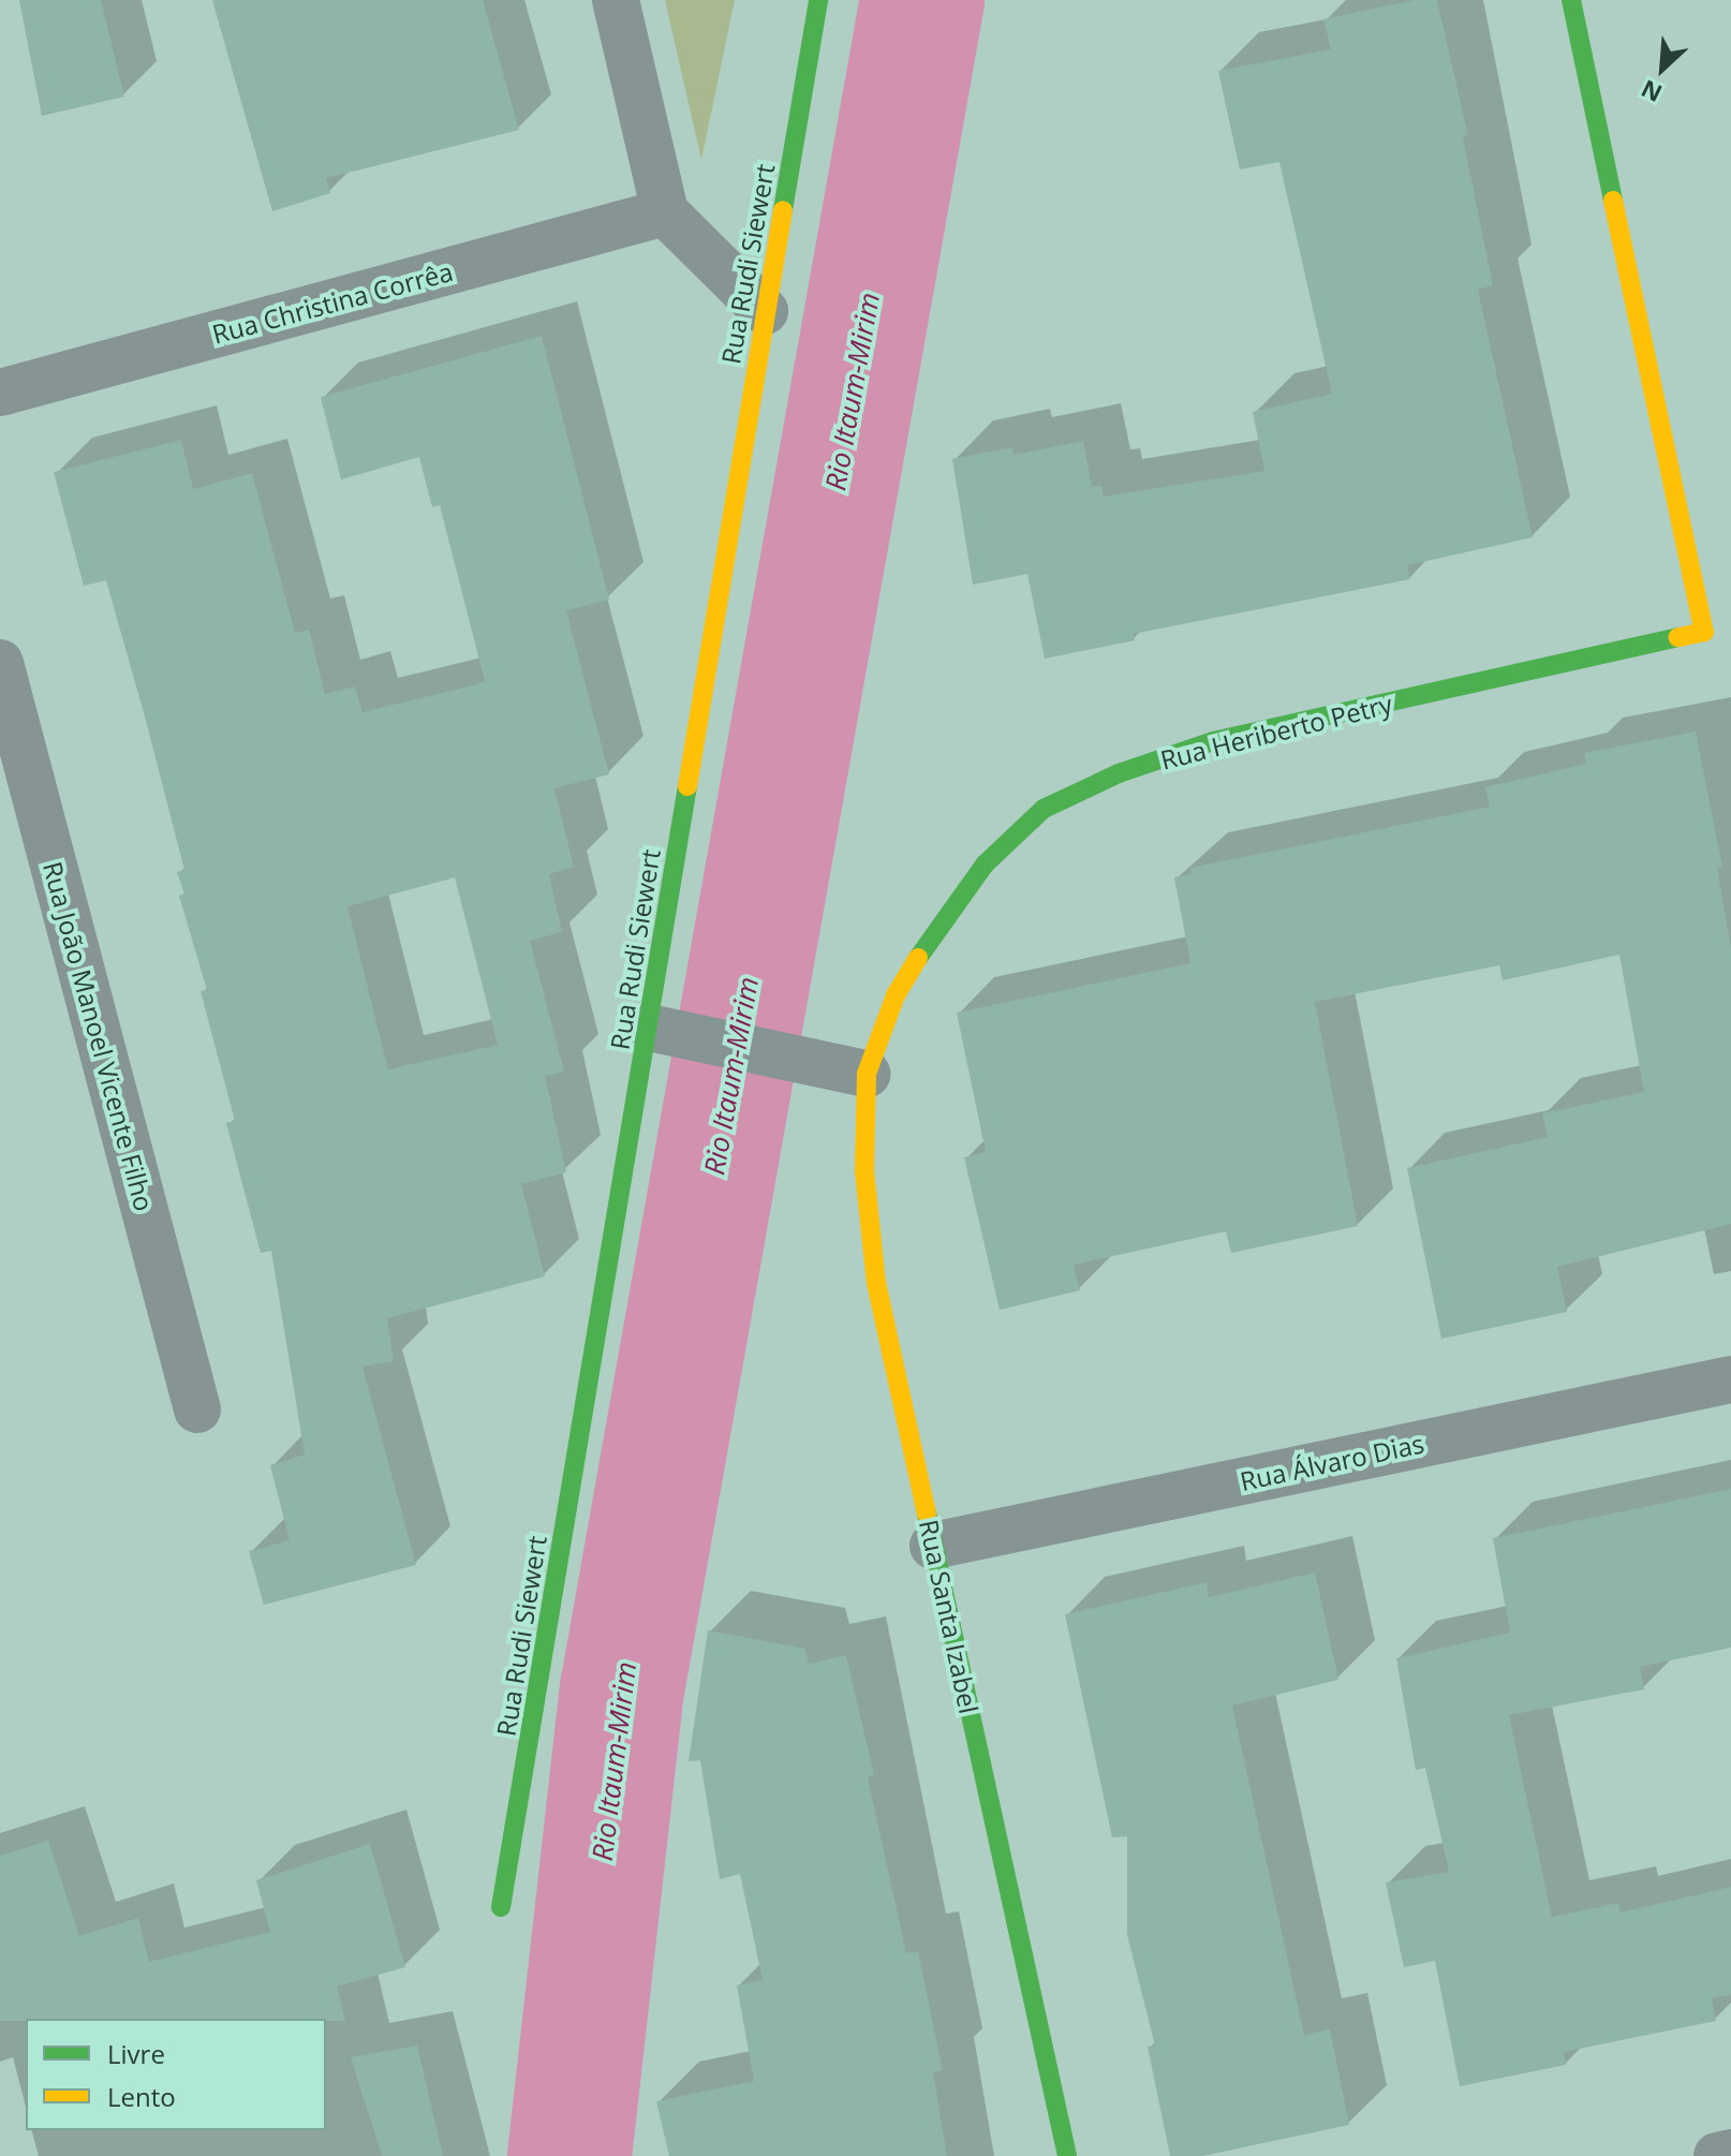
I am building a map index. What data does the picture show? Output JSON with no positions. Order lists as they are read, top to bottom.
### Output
{
  "streets": {
    "street": [
      "Rua Rudi Siewert",
      "Rua Christina Corrêa",
      "Rua Heriberto Petry",
      "Rua João Manoel Vicente Filho",
      "Rua Álvaro Dias",
      "Rua Santa Izabel"
    ]
  },
  "crossings": [
    ["Rua Heriberto Petry", "Rua Santa Izabel"],
    ["Rua Álvaro Dias", "Rua Santa Izabel"]
  ],
  "water": ["Rio Itaum-Mirim"],
  "legend": ["Livre", "Lento"],
  "north": "bottom left"
}
